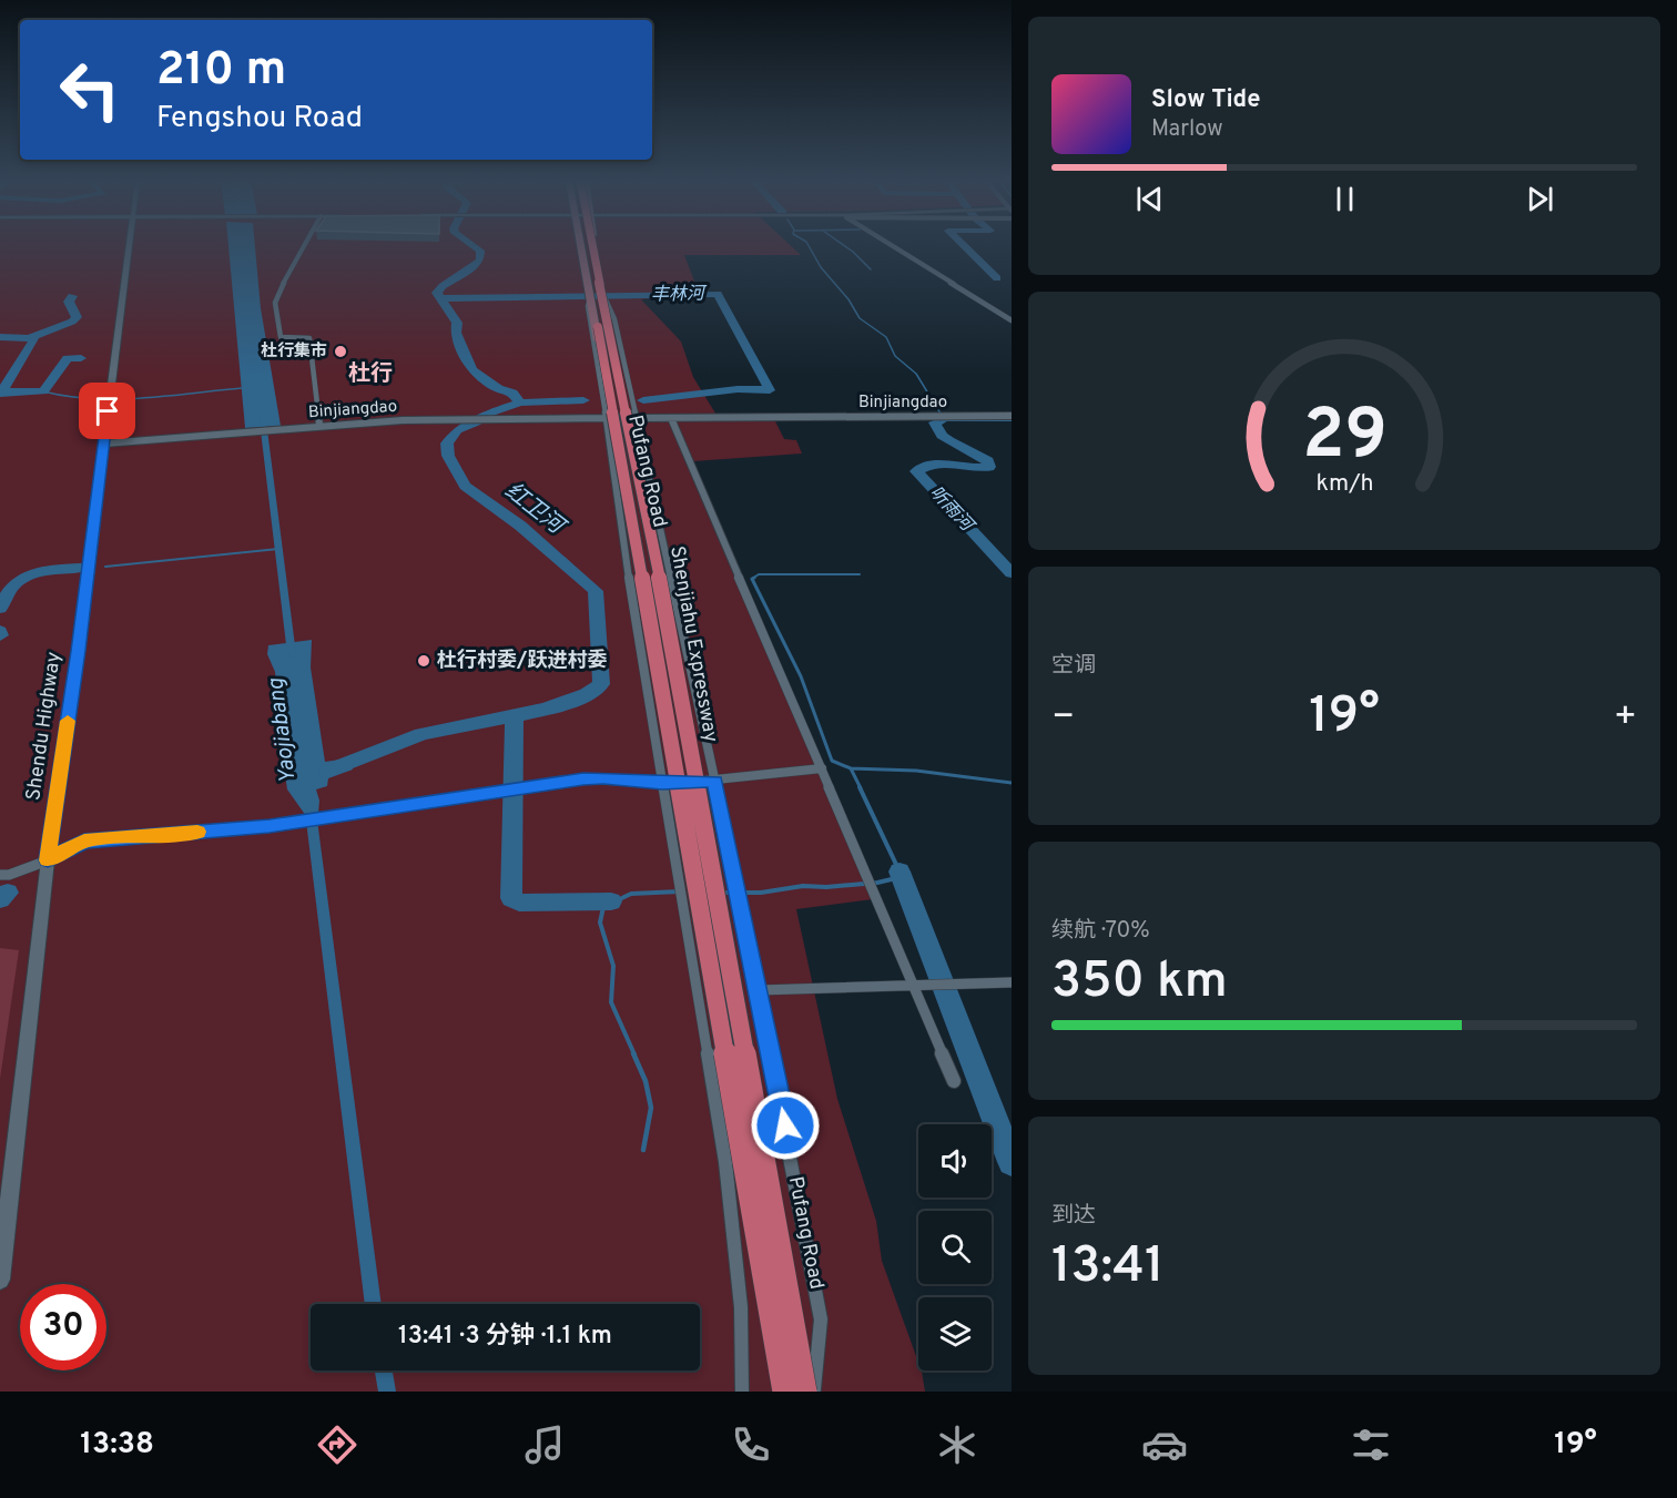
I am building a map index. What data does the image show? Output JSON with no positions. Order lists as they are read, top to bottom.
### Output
{
  "streets": {
    "highway": ["Shenjiahu Expressway"],
    "main road": ["Pufang Road", "Shendu Highway"],
    "street": ["Binjiangdao"]
  },
  "crossings": [
    ["Binjiangdao", "Pufang Road"],
    ["Binjiangdao", "Shendu Highway"]
  ],
  "districts": ["杜行"],
  "water": [
    "丰林河",
    "红卫河",
    "听雨河",
    "Yaojiabang"
  ],
  "places": ["杜行集市", "杜行村委/跃进村委"],
  "page": {
    "turn": ["210 m", "Fengshou Road"],
    "song": ["Slow Tide", "Marlow"],
    "tile": [
      "空调",
      ["续航 · 70%", "350 km"],
      ["到达", "13:41"]
    ],
    "heat": ["−", "19°", "+"],
    "limit": "30",
    "trip": "13:41 · 3 分钟 · 1.1 km",
    "tabs": ["13:38", "19°"],
    "gauge": ["29", "km/h"]
  }
}
